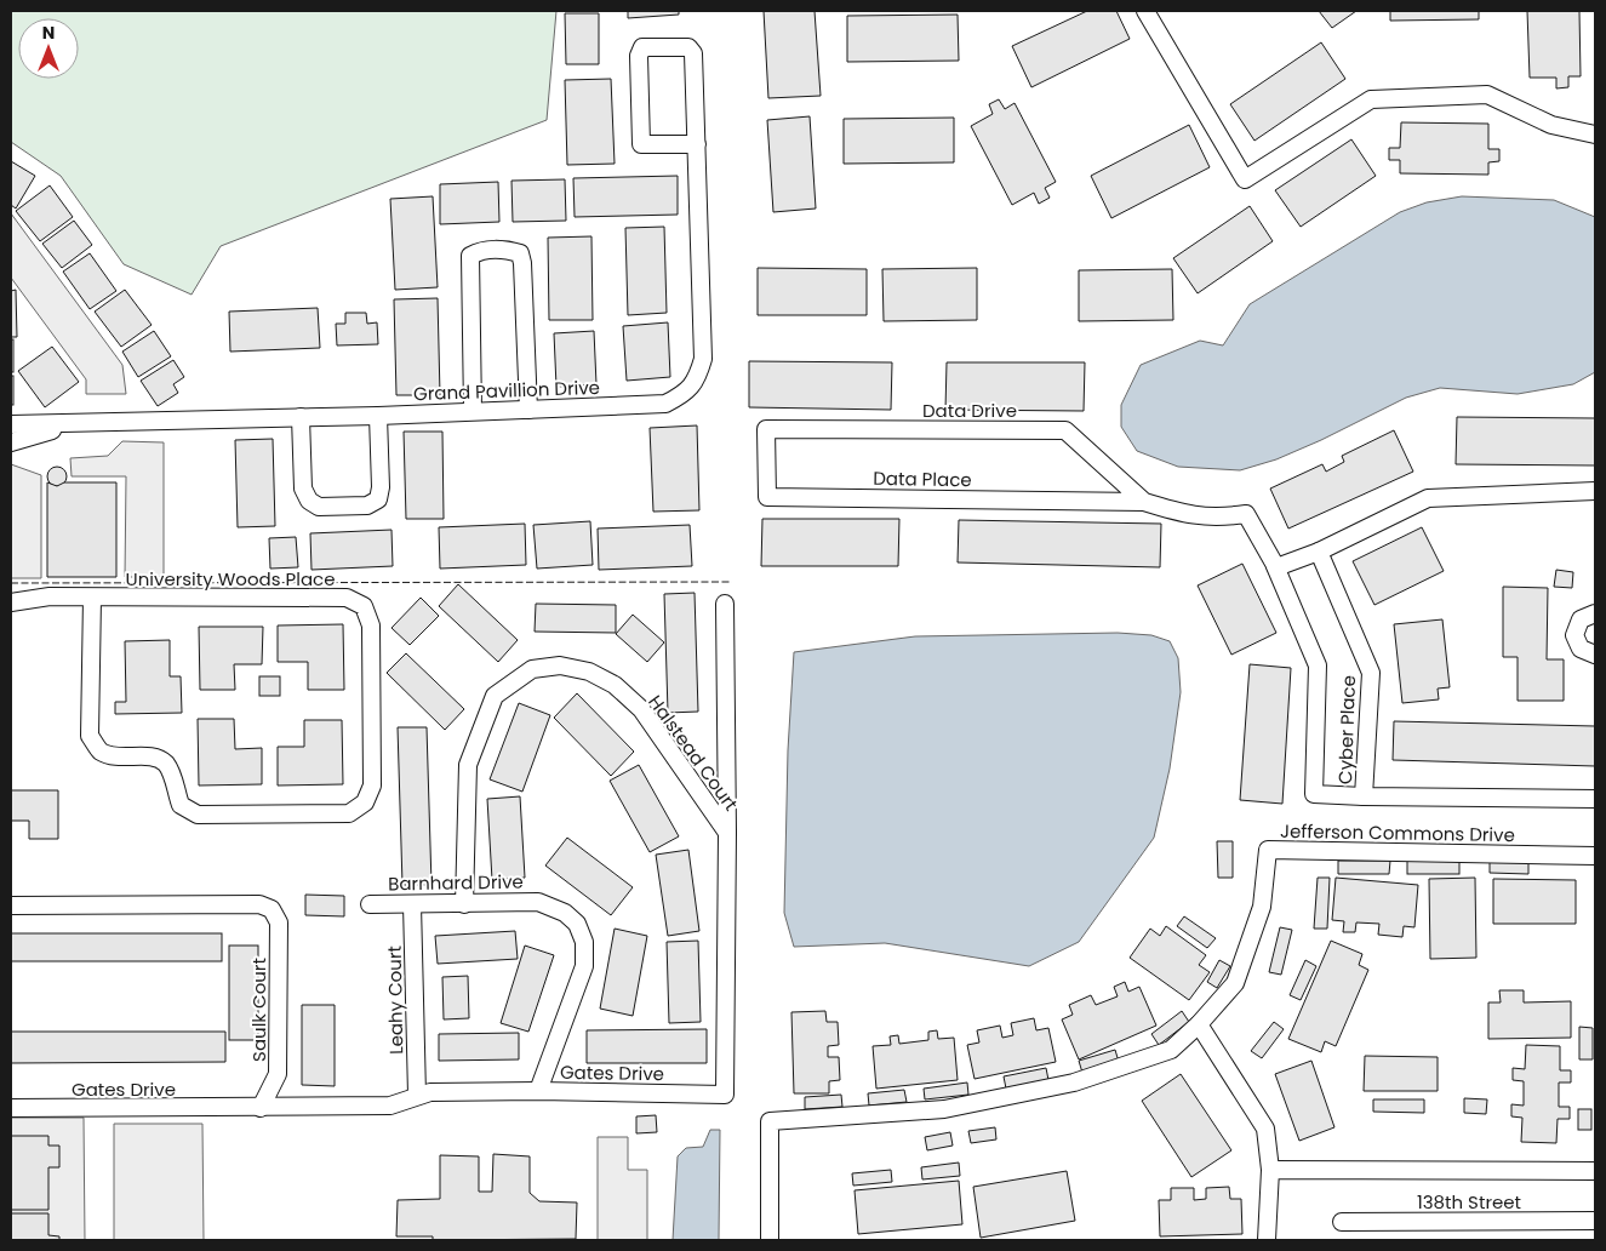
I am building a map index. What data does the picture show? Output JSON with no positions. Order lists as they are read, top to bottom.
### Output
{
  "streets": {
    "street": [
      "Grand Pavillion Drive",
      "Data Drive",
      "Data Place",
      "University Woods Place",
      "Cyber Place",
      "Halstead Court",
      "Jefferson Commons Drive",
      "Barnhard Drive",
      "Leahy Court",
      "Saulk Court",
      "Gates Drive",
      "138th Street"
    ]
  },
  "crossings": [
    ["Data Drive", "Data Place"],
    ["Halstead Court", "Barnhard Drive"],
    ["Halstead Court", "Gates Drive"],
    ["Barnhard Drive", "Leahy Court"],
    ["Barnhard Drive", "Gates Drive"],
    ["Leahy Court", "Gates Drive"],
    ["Saulk Court", "Gates Drive"]
  ],
  "north": "top"
}
